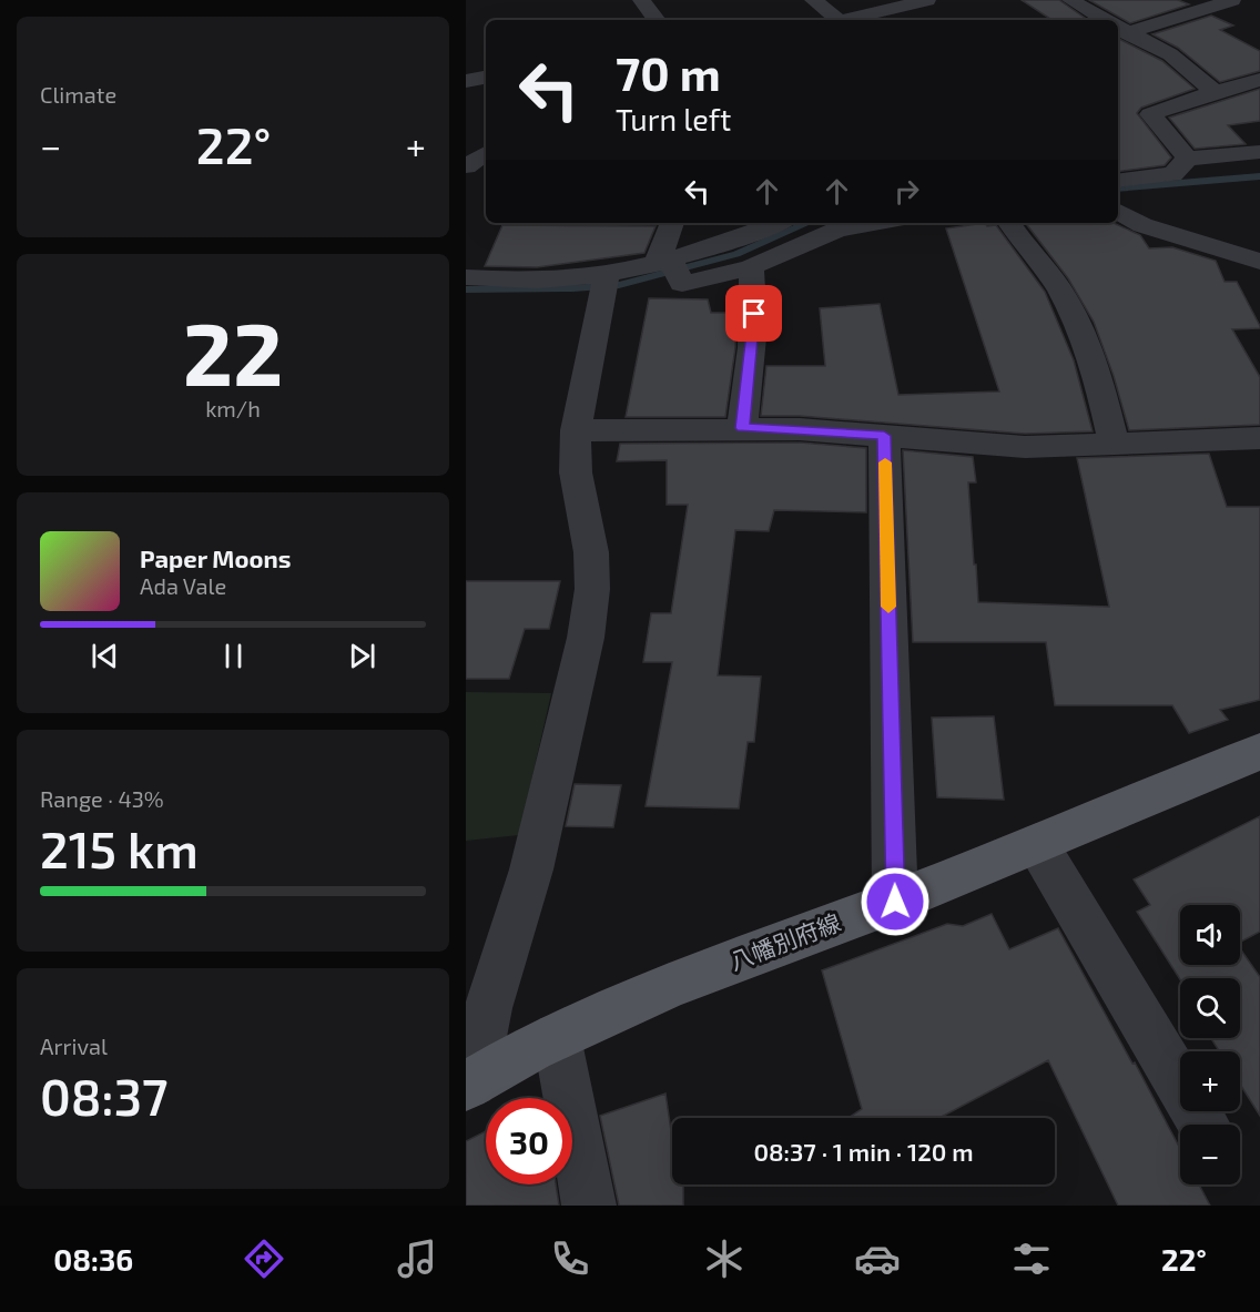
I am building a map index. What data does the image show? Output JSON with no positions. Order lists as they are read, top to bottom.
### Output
{
  "streets": {
    "main road": ["八幡別府線"]
  },
  "page": {
    "tile": [
      "Climate",
      ["22", "km/h"],
      ["Range · 43%", "215 km"],
      ["Arrival", "08:37"]
    ],
    "turn": ["70 m", "Turn left"],
    "heat": ["−", "22°", "+"],
    "song": ["Paper Moons", "Ada Vale"],
    "map_buttons": ["+", "−"],
    "limit": "30",
    "trip": "08:37 · 1 min · 120 m",
    "tabs": ["08:36", "22°"]
  }
}
